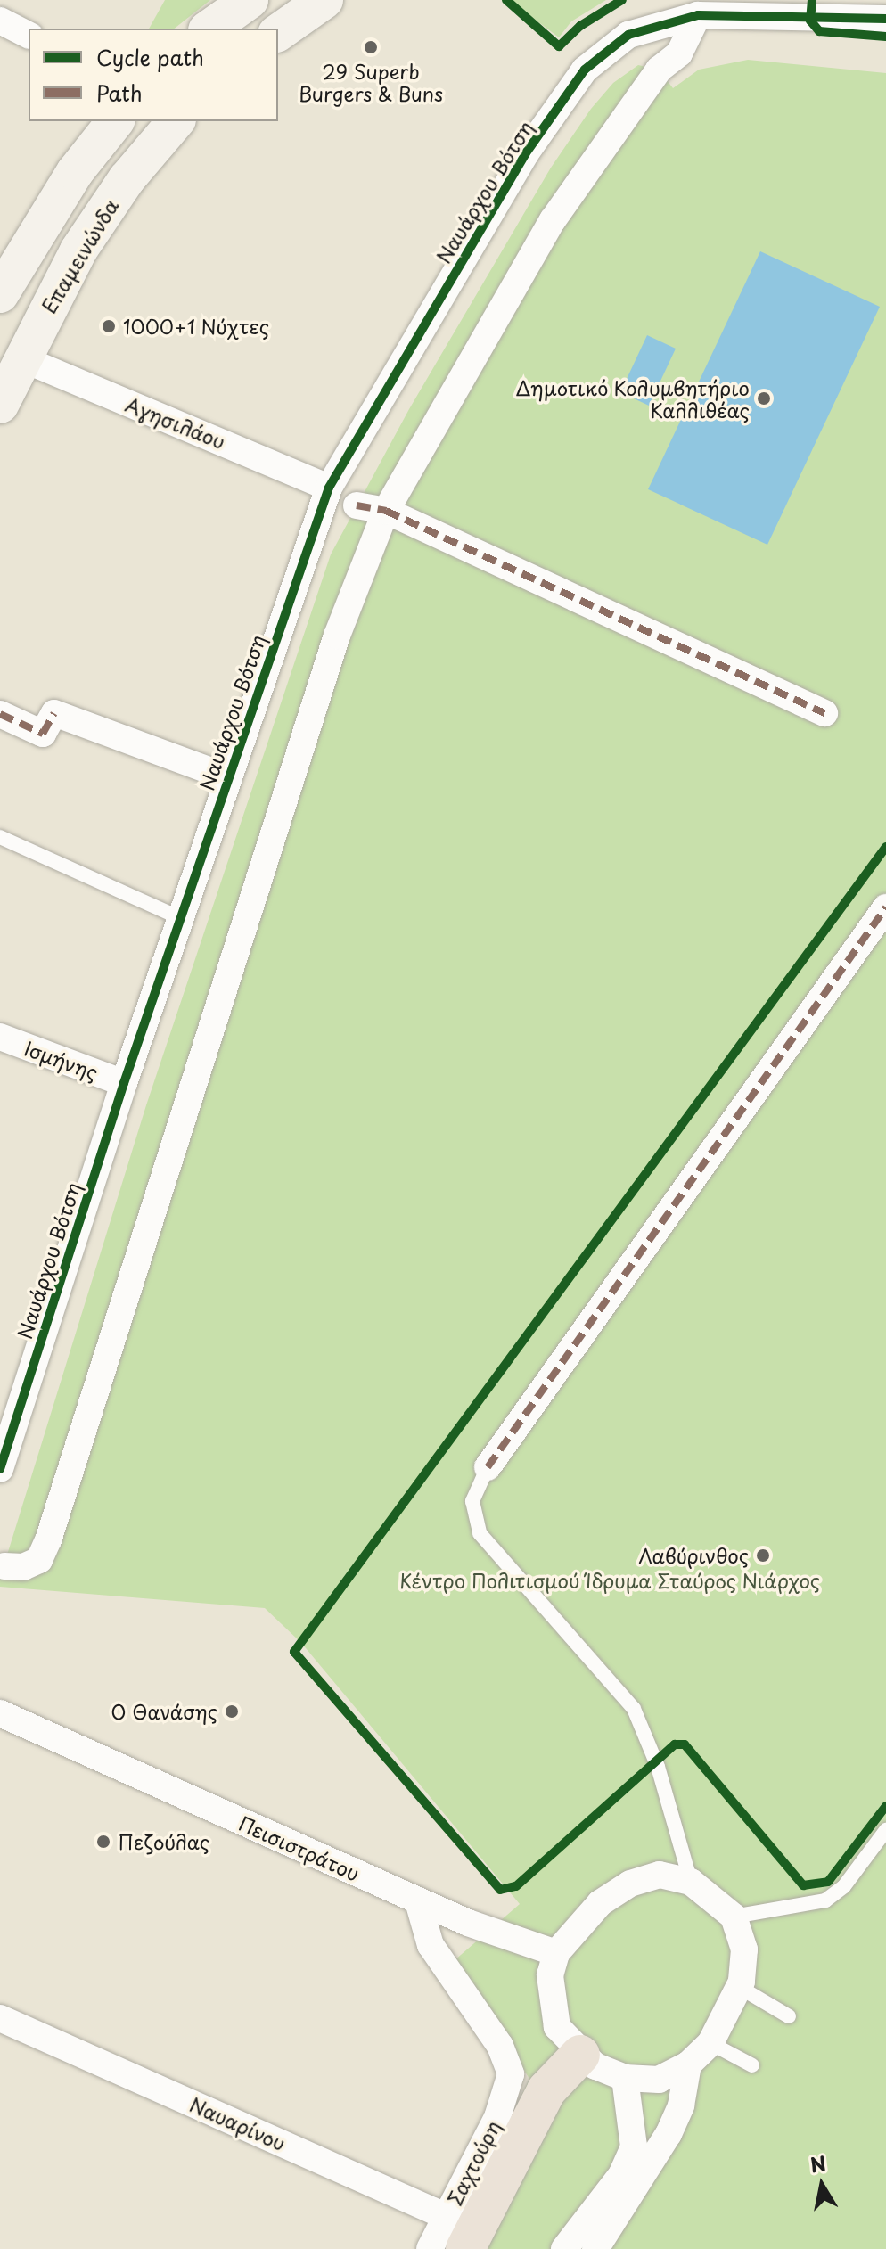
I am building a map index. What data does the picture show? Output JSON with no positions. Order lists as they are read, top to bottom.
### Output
{
  "streets": {
    "main road": ["Επαμεινώνδα"],
    "street": [
      "Ναυάρχου Βότση",
      "Αγησιλάου",
      "Ισμήνης",
      "Πεισιστράτου",
      "Ναυαρίνου",
      "Σαχτούρη"
    ]
  },
  "crossings": [
    ["Ναυάρχου Βότση", "Αγησιλάου"],
    ["Ναυάρχου Βότση", "Ισμήνης"],
    ["Επαμεινώνδα", "Αγησιλάου"],
    ["Πεισιστράτου", "Σαχτούρη"],
    ["Ναυαρίνου", "Σαχτούρη"]
  ],
  "parks": ["Κέντρο Πολιτισμού Ίδρυμα Σταύρος Νιάρχος"],
  "places": [
    "29 Superb Burgers & Buns",
    "1000+1 Νύχτες",
    "Δημοτικό Κολυμβητήριο Καλλιθέας",
    "Λαβύρινθος",
    "Ο Θανάσης",
    "Πεζούλας"
  ],
  "legend": ["Cycle path", "Path"],
  "north": "top"
}
